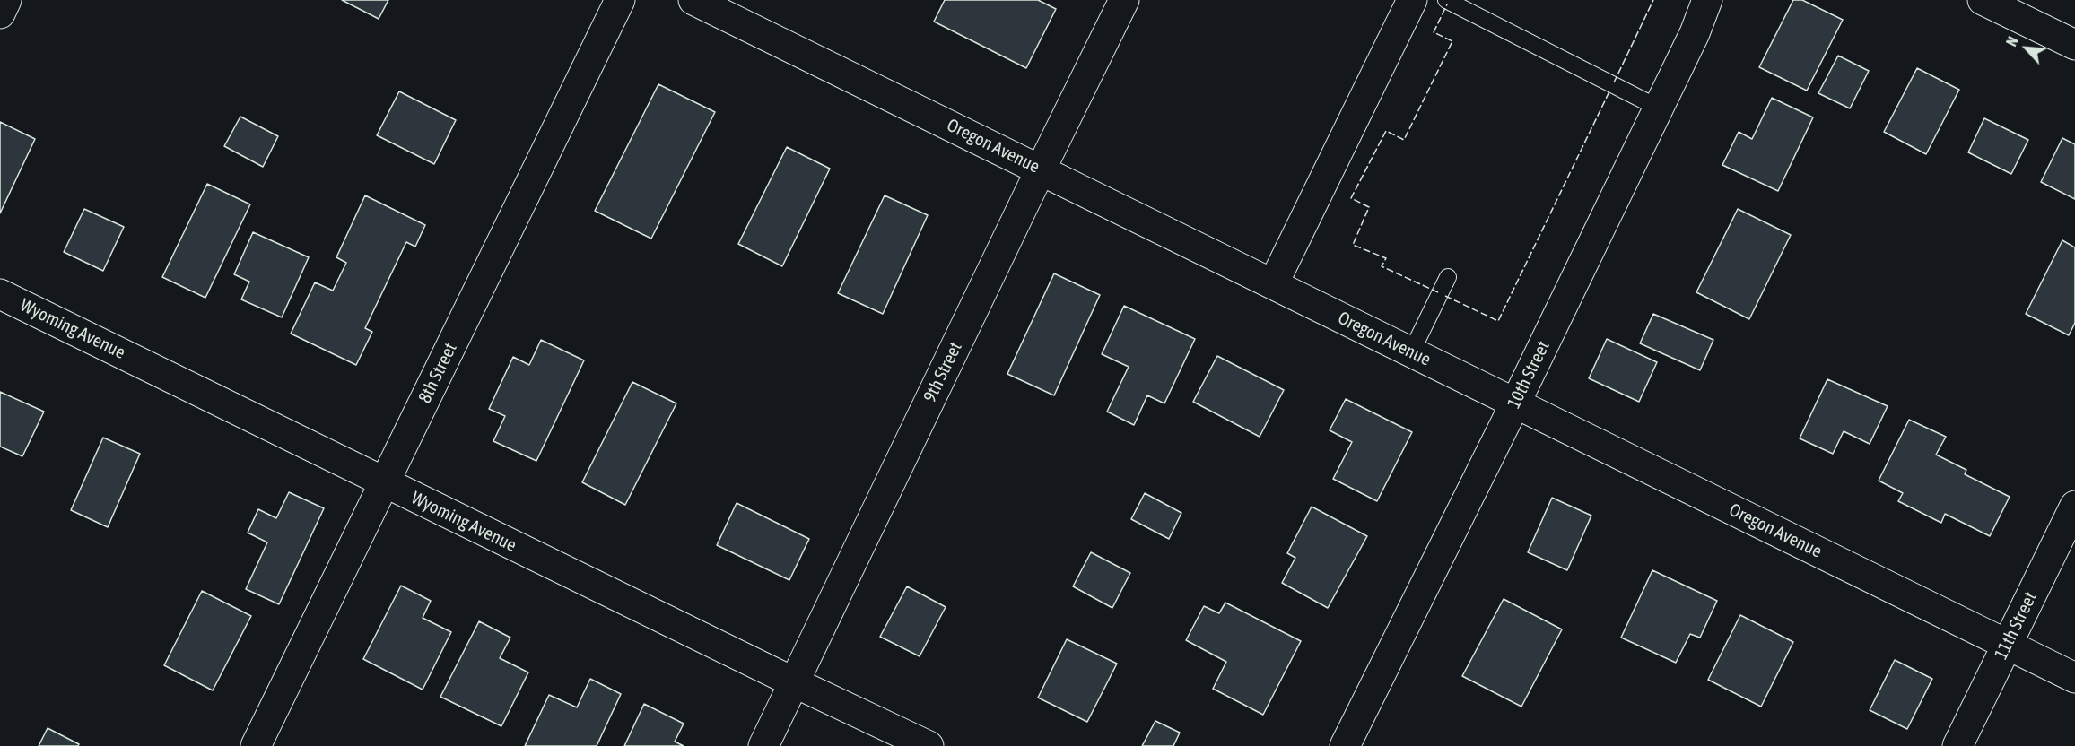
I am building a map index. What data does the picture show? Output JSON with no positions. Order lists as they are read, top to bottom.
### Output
{
  "streets": {
    "street": [
      "Oregon Avenue",
      "Wyoming Avenue",
      "9th Street",
      "8th Street",
      "10th Street",
      "11th Street"
    ]
  },
  "crossings": [
    ["Oregon Avenue", "9th Street"],
    ["Oregon Avenue", "10th Street"],
    ["Oregon Avenue", "11th Street"],
    ["Wyoming Avenue", "9th Street"],
    ["Wyoming Avenue", "8th Street"]
  ],
  "north": "top left"
}
